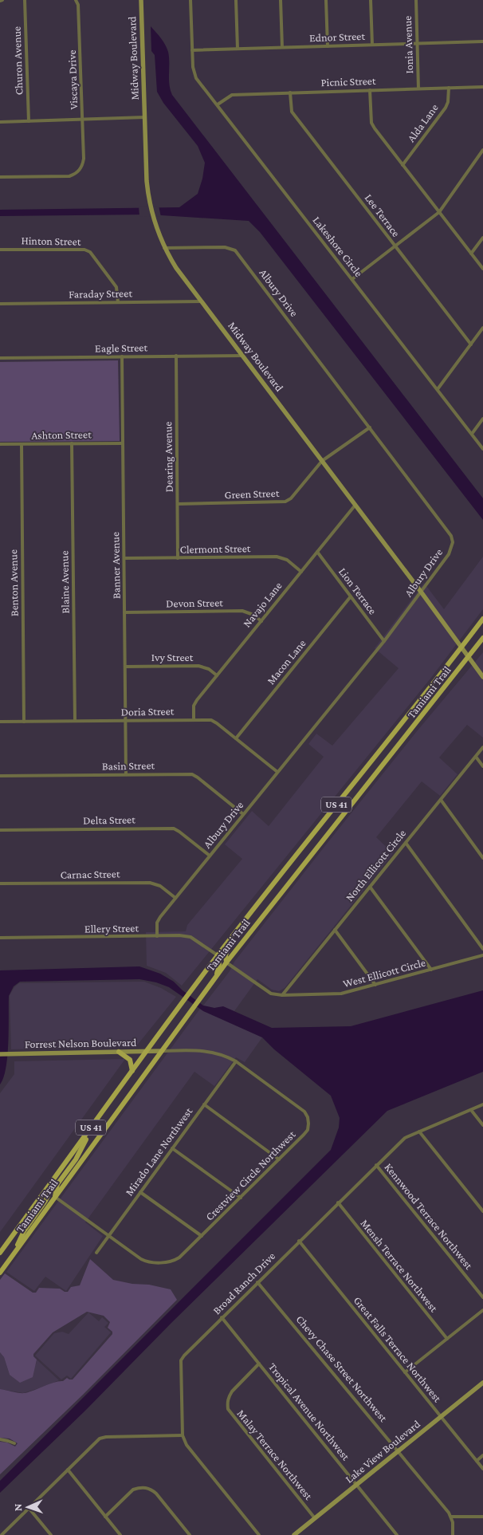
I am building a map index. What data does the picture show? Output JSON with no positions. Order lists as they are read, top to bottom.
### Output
{
  "streets": {
    "main road": ["Tamiami Trail", "US 41"],
    "street": [
      "Ednor Street",
      "Ionia Avenue",
      "Midway Boulevard",
      "Churon Avenue",
      "Viscaya Drive",
      "Picnic Street",
      "Alda Lane",
      "Lee Terrace",
      "Hinton Street",
      "Lakeshore Circle",
      "Albury Drive",
      "Faraday Street",
      "Eagle Street",
      "Ashton Street",
      "Dearing Avenue",
      "Green Street",
      "Clermont Street",
      "Banner Avenue",
      "Blaine Avenue",
      "Benton Avenue",
      "Lion Terrace",
      "Devon Street",
      "Navajo Lane",
      "Ivy Street",
      "Macon Lane",
      "Doria Street",
      "Basin Street",
      "Delta Street",
      "North Ellicott Circle",
      "Carnac Street",
      "Ellery Street",
      "West Ellicott Circle",
      "Forrest Nelson Boulevard",
      "Mirado Lane Northwest",
      "Crestview Circle Northwest",
      "Kennwood Terrace Northwest",
      "Mensh Terrace Northwest",
      "Broad Ranch Drive",
      "Great Falls Terrace Northwest",
      "Chevy Chase Street Northwest",
      "Tropical Avenue Northwest",
      "Lake View Boulevard",
      "Malay Terrace Northwest"
    ]
  },
  "crossings": [
    ["Ednor Street", "Ionia Avenue"],
    ["Ednor Street", "Lakeshore Circle"],
    ["Ionia Avenue", "Picnic Street"],
    ["Midway Boulevard", "Albury Drive"],
    ["Midway Boulevard", "Faraday Street"],
    ["Midway Boulevard", "Eagle Street"],
    ["Midway Boulevard", "Green Street"],
    ["Midway Boulevard", "Navajo Lane"],
    ["Midway Boulevard", "Tamiami Trail"],
    ["Picnic Street", "Alda Lane"],
    ["Picnic Street", "Lee Terrace"],
    ["Picnic Street", "Lakeshore Circle"],
    ["Hinton Street", "Faraday Street"],
    ["Albury Drive", "Green Street"],
    ["Albury Drive", "Lion Terrace"],
    ["Albury Drive", "Doria Street"],
    ["Albury Drive", "Basin Street"],
    ["Albury Drive", "Delta Street"],
    ["Albury Drive", "Carnac Street"],
    ["Albury Drive", "Ellery Street"],
    ["Eagle Street", "Dearing Avenue"],
    ["Eagle Street", "Banner Avenue"],
    ["Ashton Street", "Banner Avenue"],
    ["Ashton Street", "Blaine Avenue"],
    ["Ashton Street", "Benton Avenue"],
    ["Dearing Avenue", "Green Street"],
    ["Dearing Avenue", "Clermont Street"],
    ["Clermont Street", "Banner Avenue"],
    ["Clermont Street", "Navajo Lane"],
    ["Banner Avenue", "Devon Street"],
    ["Banner Avenue", "Ivy Street"],
    ["Banner Avenue", "Doria Street"],
    ["Banner Avenue", "Basin Street"],
    ["Blaine Avenue", "Doria Street"],
    ["Benton Avenue", "Doria Street"],
    ["Lion Terrace", "Navajo Lane"],
    ["Lion Terrace", "Macon Lane"],
    ["Devon Street", "Navajo Lane"],
    ["Navajo Lane", "Ivy Street"],
    ["Navajo Lane", "Doria Street"],
    ["Macon Lane", "Doria Street"],
    ["Tamiami Trail", "Ellery Street"],
    ["Tamiami Trail", "West Ellicott Circle"],
    ["Tamiami Trail", "Forrest Nelson Boulevard"],
    ["Tamiami Trail", "Crestview Circle Northwest"],
    ["North Ellicott Circle", "West Ellicott Circle"],
    ["Forrest Nelson Boulevard", "Crestview Circle Northwest"],
    ["Mirado Lane Northwest", "Crestview Circle Northwest"],
    ["Kennwood Terrace Northwest", "Broad Ranch Drive"],
    ["Mensh Terrace Northwest", "Broad Ranch Drive"],
    ["Broad Ranch Drive", "Great Falls Terrace Northwest"],
    ["Broad Ranch Drive", "Chevy Chase Street Northwest"],
    ["Broad Ranch Drive", "Tropical Avenue Northwest"],
    ["Great Falls Terrace Northwest", "Lake View Boulevard"],
    ["Chevy Chase Street Northwest", "Lake View Boulevard"],
    ["Tropical Avenue Northwest", "Lake View Boulevard"],
    ["Tropical Avenue Northwest", "Malay Terrace Northwest"],
    ["Lake View Boulevard", "Malay Terrace Northwest"]
  ],
  "north": "left"
}
